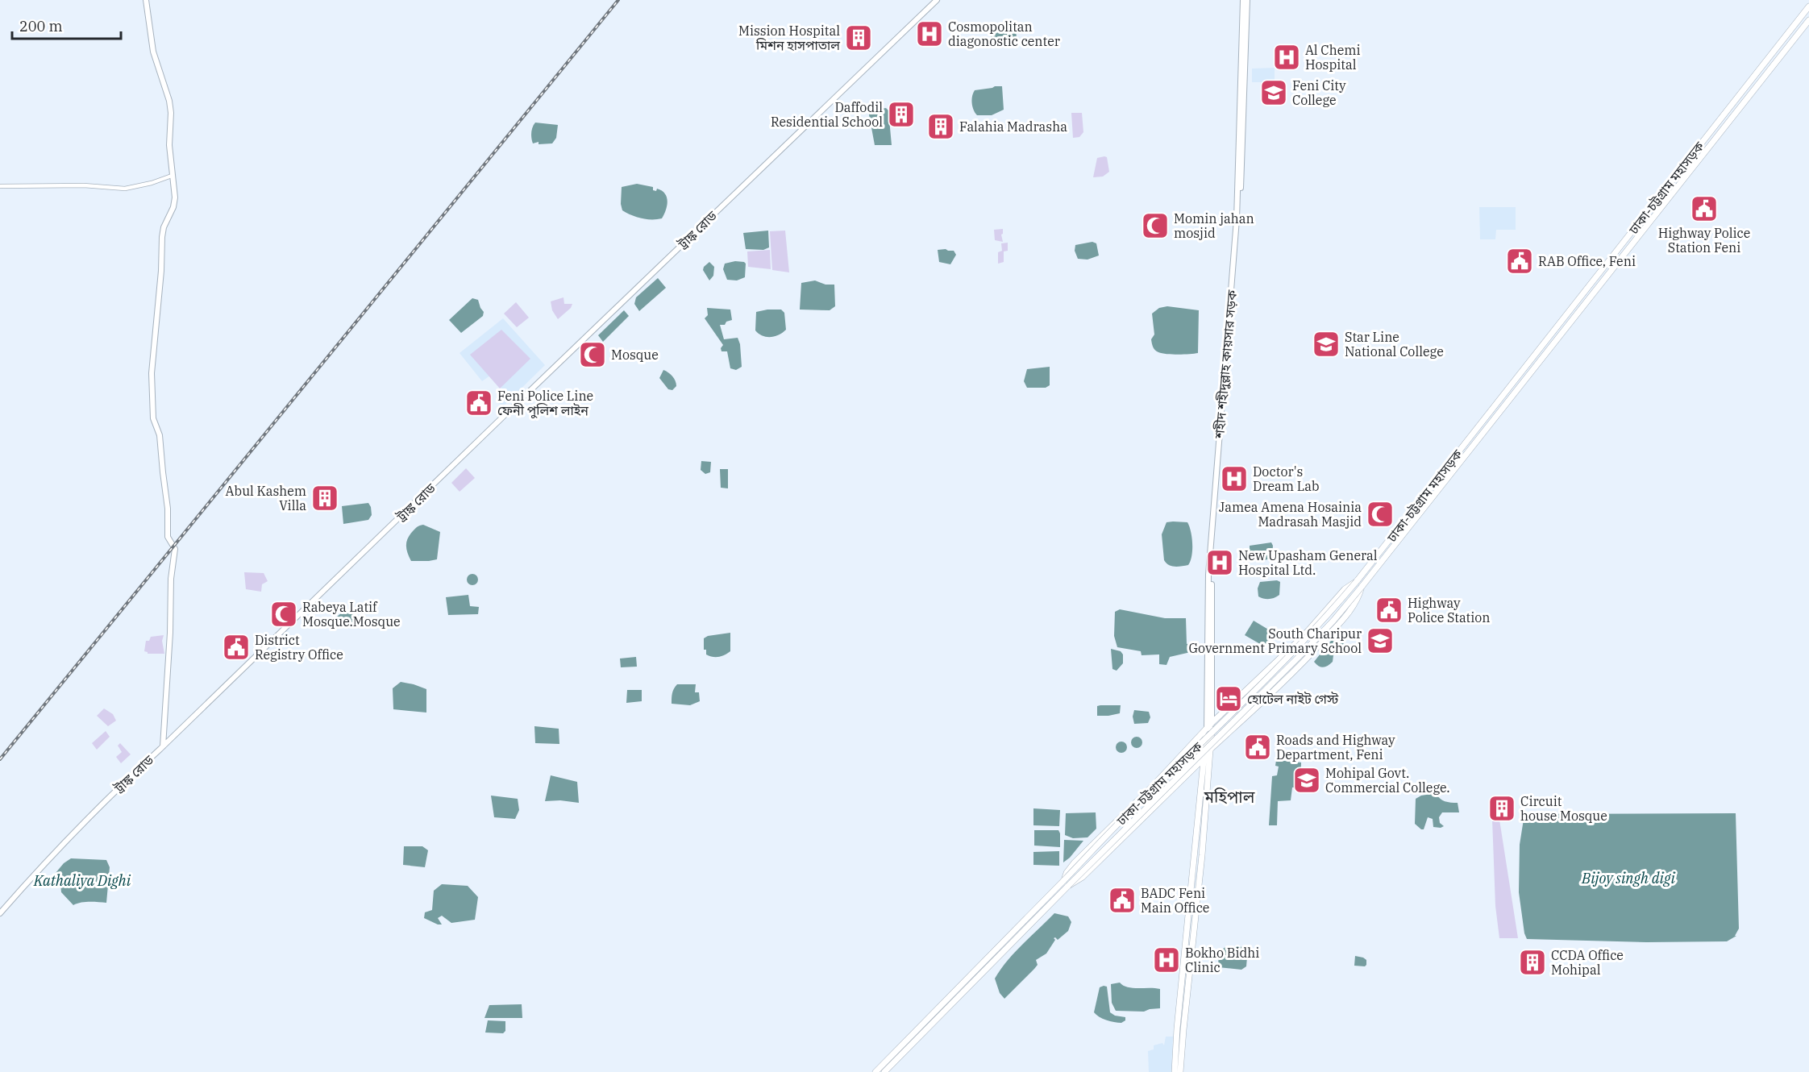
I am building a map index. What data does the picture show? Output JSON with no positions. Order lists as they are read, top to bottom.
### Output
{
  "streets": {
    "highway": ["ঢাকা-চট্টগ্রাম মহাসড়ক"],
    "main road": ["ট্রাঙ্ক রোড", "শহীদ শহীদুল্লাহ কায়সার সড়ক"]
  },
  "districts": ["মহিপাল"],
  "water": ["Bijoy singh digi", "Kathaliya Dighi"],
  "places": {
    "hospital": [
      "Cosmopolitan diagonostic center",
      "Al Chemi Hospital",
      "Doctor's Dream Lab",
      "New Upasham General Hospital Ltd.",
      "Bokho Bidhi Clinic"
    ],
    "building": [
      "Mission Hospital মিশন হাসপাতাল",
      "Daffodil Residential School",
      "Falahia Madrasha",
      "Abul Kashem Villa",
      "Circuit house Mosque",
      "CCDA Office Mohipal"
    ],
    "school or university": [
      "Feni City College",
      "Star Line National College",
      "South Charipur Government Primary School",
      "Mohipal Govt. Commercial College."
    ],
    "public building": [
      "Highway Police Station Feni",
      "RAB Office, Feni",
      "Feni Police Line ফেনী পুলিশ লাইন",
      "Highway Police Station",
      "District Registry Office",
      "Roads and Highway Department, Feni",
      "BADC Feni Main Office"
    ],
    "mosque": [
      "Momin jahan mosjid",
      "Mosque",
      "Jamea Amena Hosainia Madrasah Masjid",
      "Rabeya Latif Mosque.Mosque"
    ],
    "hotel": ["হোটেল নাইট গেস্ট"]
  },
  "scale_bar": "200 m"
}
